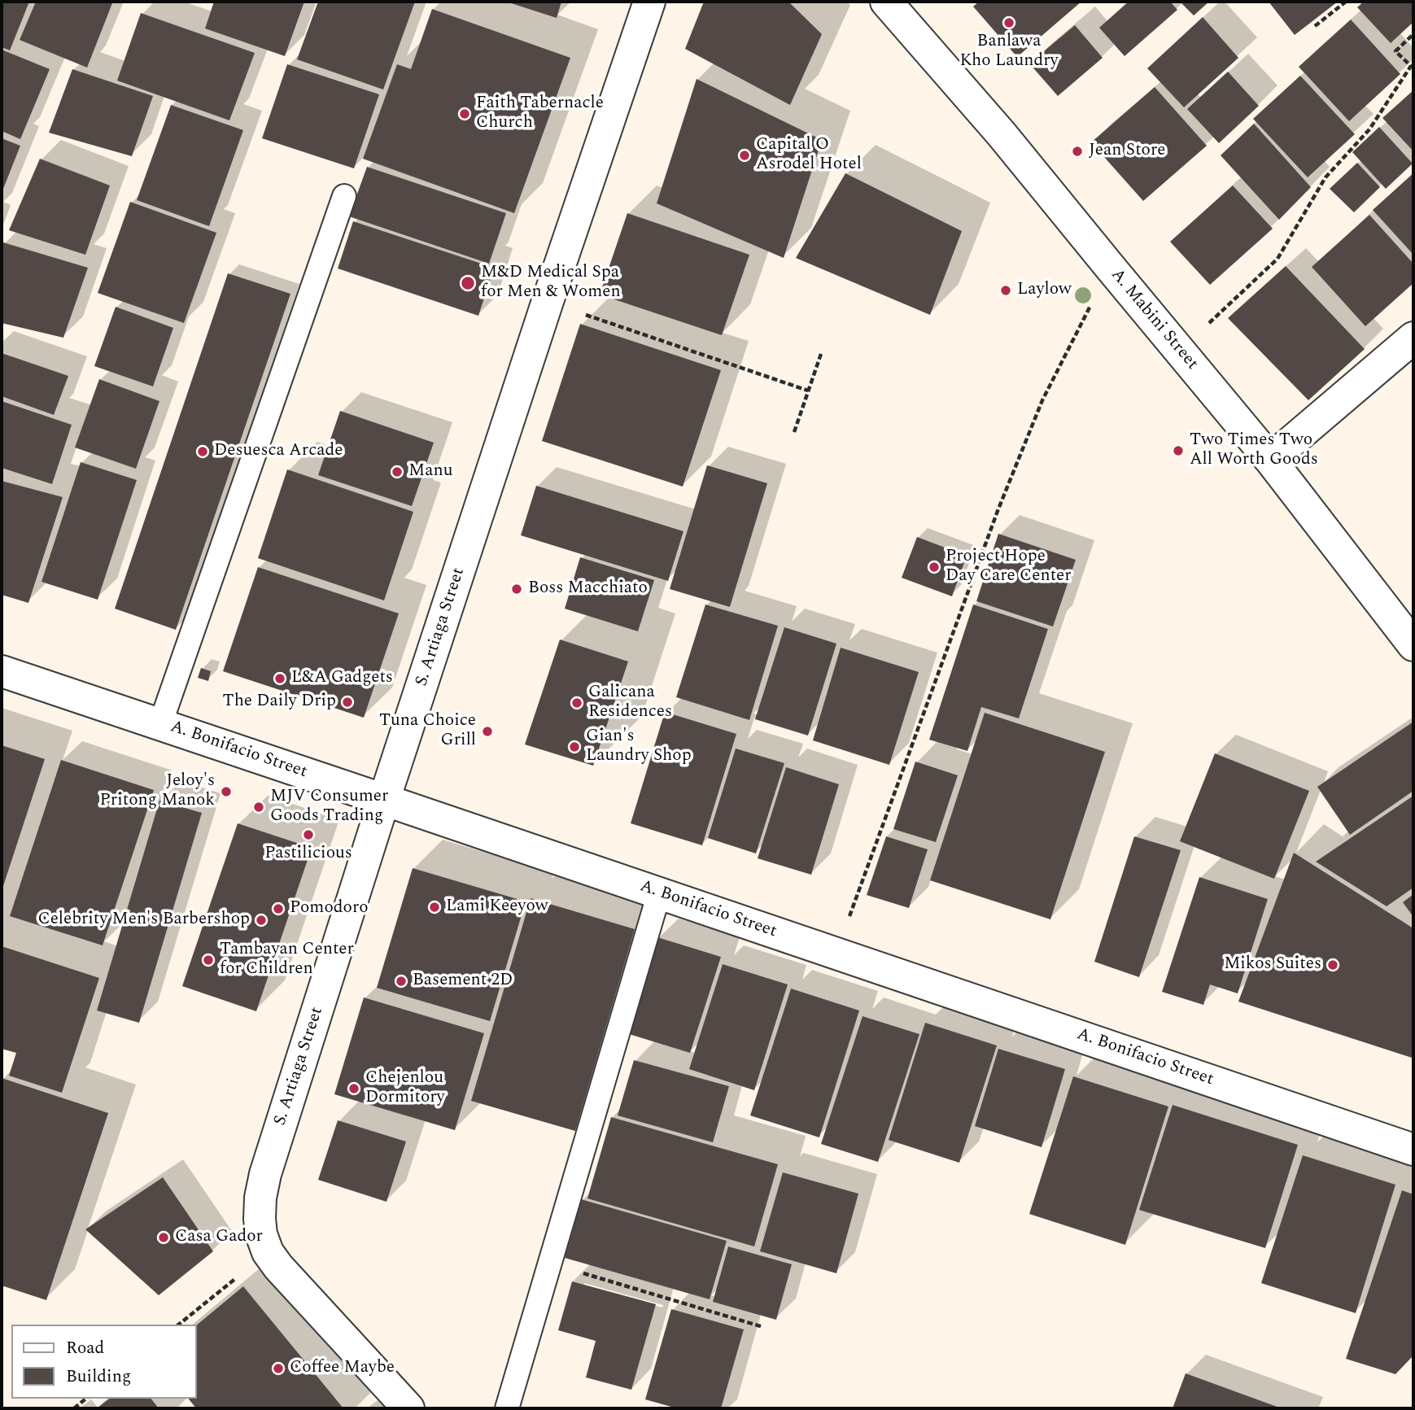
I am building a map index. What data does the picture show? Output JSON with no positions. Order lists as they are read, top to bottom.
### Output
{
  "streets": {
    "street": ["A. Mabini Street", "S. Artiaga Street", "A. Bonifacio Street"]
  },
  "crossings": [
    ["S. Artiaga Street", "A. Bonifacio Street"]
  ],
  "places": [
    "Banlawa Kho Laundry",
    "Faith Tabernacle Church",
    "Jean Store",
    "Capital O Asrodel Hotel",
    "M&D Medical Spa for Men & Women",
    "Laylow",
    "Two Times Two All Worth Goods",
    "Desuesca Arcade",
    "Manu",
    "Project Hope Day Care Center",
    "Boss Macchiato",
    "L&A Gadgets",
    "The Daily Drip",
    "Galicana Residences",
    "Tuna Choice Grill",
    "Gian's Laundry Shop",
    "Jeloy's Pritong Manok",
    "MJV Consumer Goods Trading",
    "Pastilicious",
    "Lami Keeyow",
    "Pomodoro",
    "Celebrity Men's Barbershop",
    "Tambayan Center for Children",
    "Mikos Suites",
    "Basement 2D",
    "Chejenlou Dormitory",
    "Casa Gador",
    "Coffee Maybe"
  ],
  "legend": ["Road", "Building"]
}
